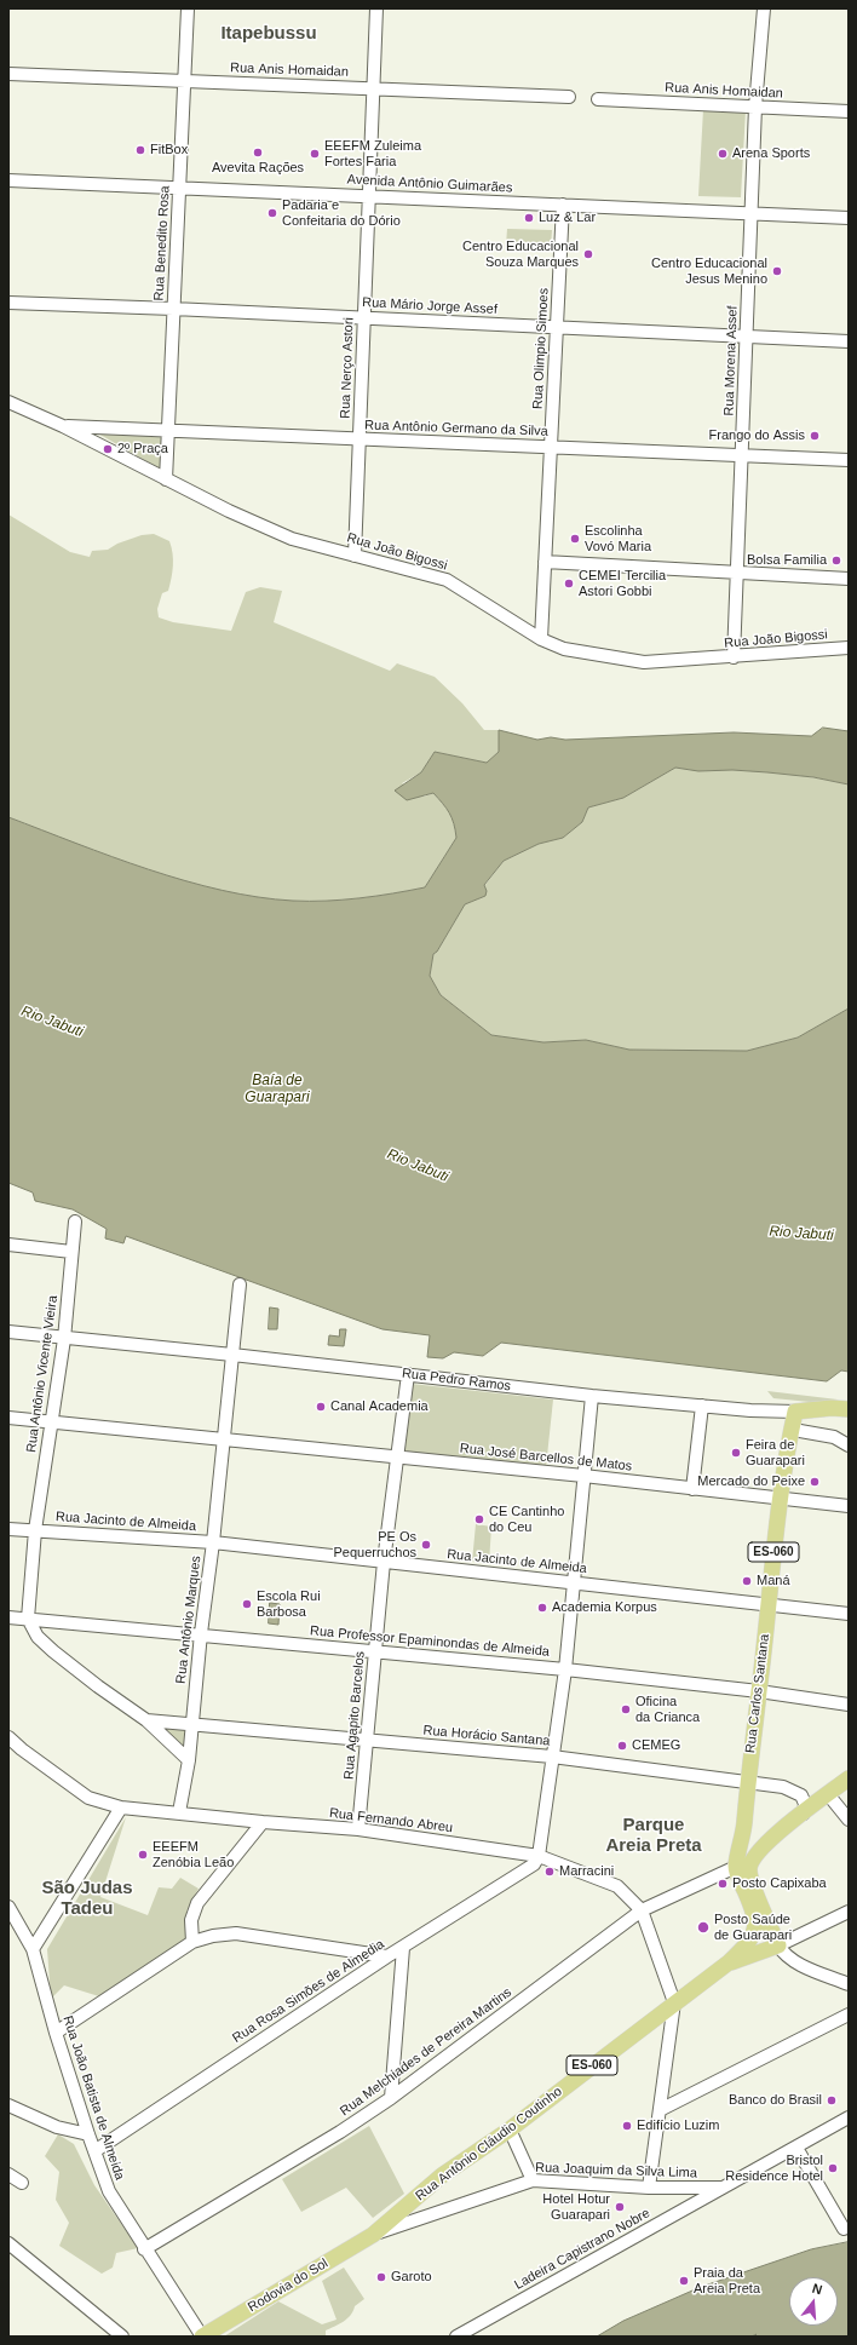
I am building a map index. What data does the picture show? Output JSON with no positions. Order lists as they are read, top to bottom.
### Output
{
  "streets": {
    "main road": [
      "Rua Pedro Ramos",
      "ES-060",
      "Rua Carlos Santana",
      "Rua Antônio Cláudio Coutinho",
      "Rodovia do Sol"
    ],
    "street": [
      "Rua Anis Homaidan",
      "Avenida Antônio Guimarães",
      "Rua Benedito Rosa",
      "Rua Mário Jorge Assef",
      "Rua Olimpio Simoes",
      "Rua Morena Assef",
      "Rua Nerço Astori",
      "Rua Antônio Germano da Silva",
      "Rua João Bigossi",
      "Rua Antônio Vicente Vieira",
      "Rua José Barcellos de Matos",
      "Rua Jacinto de Almeida",
      "Rua Antônio Marques",
      "Rua Professor Epaminondas de Almeida",
      "Rua Agapito Barcelos",
      "Rua Horácio Santana",
      "Rua Fernando Abreu",
      "Rua Rosa Simões de Almedia",
      "Rua Melchiades de Pereira Martins",
      "Rua João Batista de Almeida",
      "Rua Joaquim da Silva Lima",
      "Ladeira Capistrano Nobre"
    ]
  },
  "crossings": [
    ["Rua Anis Homaidan", "Rua Benedito Rosa"],
    ["Rua Anis Homaidan", "Rua Morena Assef"],
    ["Rua Anis Homaidan", "Rua Nerço Astori"],
    ["Avenida Antônio Guimarães", "Rua Benedito Rosa"],
    ["Avenida Antônio Guimarães", "Rua Olimpio Simoes"],
    ["Avenida Antônio Guimarães", "Rua Morena Assef"],
    ["Avenida Antônio Guimarães", "Rua Nerço Astori"],
    ["Rua Benedito Rosa", "Rua Mário Jorge Assef"],
    ["Rua Benedito Rosa", "Rua Antônio Germano da Silva"],
    ["Rua Benedito Rosa", "Rua João Bigossi"],
    ["Rua Mário Jorge Assef", "Rua Olimpio Simoes"],
    ["Rua Mário Jorge Assef", "Rua Morena Assef"],
    ["Rua Mário Jorge Assef", "Rua Nerço Astori"],
    ["Rua Olimpio Simoes", "Rua Antônio Germano da Silva"],
    ["Rua Olimpio Simoes", "Rua João Bigossi"],
    ["Rua Morena Assef", "Rua Antônio Germano da Silva"],
    ["Rua Morena Assef", "Rua João Bigossi"],
    ["Rua Nerço Astori", "Rua Antônio Germano da Silva"],
    ["Rua Nerço Astori", "Rua João Bigossi"],
    ["Rua Antônio Germano da Silva", "Rua João Bigossi"],
    ["Rua Antônio Vicente Vieira", "Rua Pedro Ramos"],
    ["Rua Antônio Vicente Vieira", "Rua Jacinto de Almeida"],
    ["Rua Antônio Vicente Vieira", "Rua Professor Epaminondas de Almeida"],
    ["Rua Pedro Ramos", "Rua Antônio Marques"],
    ["Rua Pedro Ramos", "Rua Carlos Santana"],
    ["Rua Pedro Ramos", "Rua Agapito Barcelos"],
    ["Rua José Barcellos de Matos", "Rua Antônio Marques"],
    ["Rua José Barcellos de Matos", "Rua Carlos Santana"],
    ["Rua José Barcellos de Matos", "Rua Agapito Barcelos"],
    ["Rua Jacinto de Almeida", "Rua Antônio Marques"],
    ["Rua Jacinto de Almeida", "Rua Carlos Santana"],
    ["Rua Jacinto de Almeida", "Rua Agapito Barcelos"],
    ["ES-060", "Rua Carlos Santana"],
    ["ES-060", "Rua Melchiades de Pereira Martins"],
    ["ES-060", "Rua Antônio Cláudio Coutinho"],
    ["Rua Antônio Marques", "Rua Professor Epaminondas de Almeida"],
    ["Rua Antônio Marques", "Rua Horácio Santana"],
    ["Rua Antônio Marques", "Rua Fernando Abreu"],
    ["Rua Professor Epaminondas de Almeida", "Rua Carlos Santana"],
    ["Rua Professor Epaminondas de Almeida", "Rua Agapito Barcelos"],
    ["Rua Carlos Santana", "Rua Horácio Santana"],
    ["Rua Carlos Santana", "Rua Melchiades de Pereira Martins"],
    ["Rua Agapito Barcelos", "Rua Horácio Santana"],
    ["Rua Agapito Barcelos", "Rua Fernando Abreu"],
    ["Rua Fernando Abreu", "Rua Rosa Simões de Almedia"],
    ["Rua Fernando Abreu", "Rua Melchiades de Pereira Martins"],
    ["Rua Rosa Simões de Almedia", "Rua João Batista de Almeida"],
    ["Rua Melchiades de Pereira Martins", "Rua João Batista de Almeida"],
    ["Rua João Batista de Almeida", "Rodovia do Sol"],
    ["Rua Antônio Cláudio Coutinho", "Rua Joaquim da Silva Lima"],
    ["Rua Antônio Cláudio Coutinho", "Rodovia do Sol"],
    ["Rua Joaquim da Silva Lima", "Ladeira Capistrano Nobre"],
    ["Rua Joaquim da Silva Lima", "Rodovia do Sol"]
  ],
  "districts": ["Itapebussu", "Parque Areia Preta", "São Judas Tadeu"],
  "water": ["Rio Jabuti", "Baía de Guarapari"],
  "places": [
    "FitBox",
    "Avevita Rações",
    "EEEFM Zuleima Fortes Faria",
    "Arena Sports",
    "Padaria e Confeitaria do Dório",
    "Luz & Lar",
    "Centro Educacional Souza Marques",
    "Centro Educacional Jesus Menino",
    "Frango do Assis",
    "2º Praça",
    "Escolinha Vovó Maria",
    "Bolsa Familia",
    "CEMEI Tercilia Astori Gobbi",
    "Canal Academia",
    "Feira de Guarapari",
    "Mercado do Peixe",
    "CE Cantinho do Ceu",
    "PE Os Pequerruchos",
    "Maná",
    "Escola Rui Barbosa",
    "Academia Korpus",
    "Oficina da Crianca",
    "CEMEG",
    "EEEFM Zenóbia Leão",
    "Marracini",
    "Posto Capixaba",
    "Posto Saúde de Guarapari",
    "Banco do Brasil",
    "Edifício Luzim",
    "Bristol Residence Hotel",
    "Hotel Hotur Guarapari",
    "Garoto",
    "Praia da Areia Preta"
  ],
  "north": "top"
}
